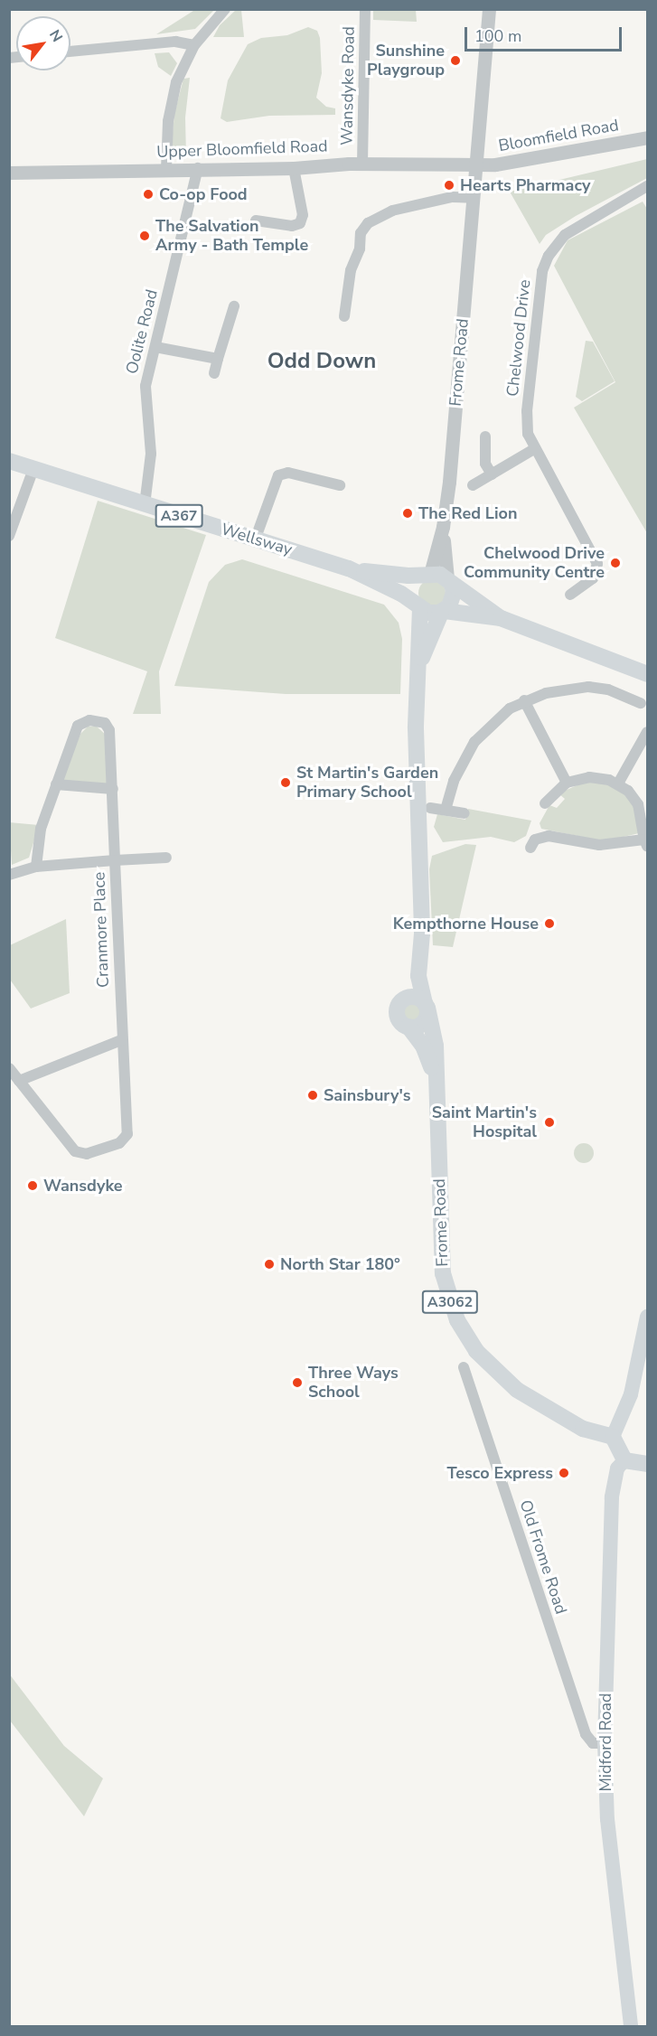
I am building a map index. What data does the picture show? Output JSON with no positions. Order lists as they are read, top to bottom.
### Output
{
  "streets": {
    "main road": [
      "Frome Road",
      "A367",
      "Wellsway",
      "A3062",
      "Midford Road"
    ],
    "street": [
      "Wansdyke Road",
      "Bloomfield Road",
      "Upper Bloomfield Road",
      "Oolite Road",
      "Chelwood Drive",
      "Cranmore Place",
      "Old Frome Road"
    ]
  },
  "crossings": [
    ["Wansdyke Road", "Upper Bloomfield Road"],
    ["Bloomfield Road", "Upper Bloomfield Road"],
    ["Bloomfield Road", "Frome Road"],
    ["Upper Bloomfield Road", "Oolite Road"],
    ["Upper Bloomfield Road", "Frome Road"],
    ["Oolite Road", "Wellsway"],
    ["Frome Road", "Wellsway"],
    ["Old Frome Road", "Midford Road"]
  ],
  "districts": ["Odd Down"],
  "places": [
    "Sunshine Playgroup",
    "Hearts Pharmacy",
    "Co-op Food",
    "The Salvation Army - Bath Temple",
    "The Red Lion",
    "Chelwood Drive Community Centre",
    "St Martin's Garden Primary School",
    "Kempthorne House",
    "Sainsbury's",
    "Saint Martin's Hospital",
    "Wansdyke",
    "North Star 180°",
    "Three Ways School",
    "Tesco Express"
  ],
  "scale_bar": "100 m",
  "north": "top right"
}
